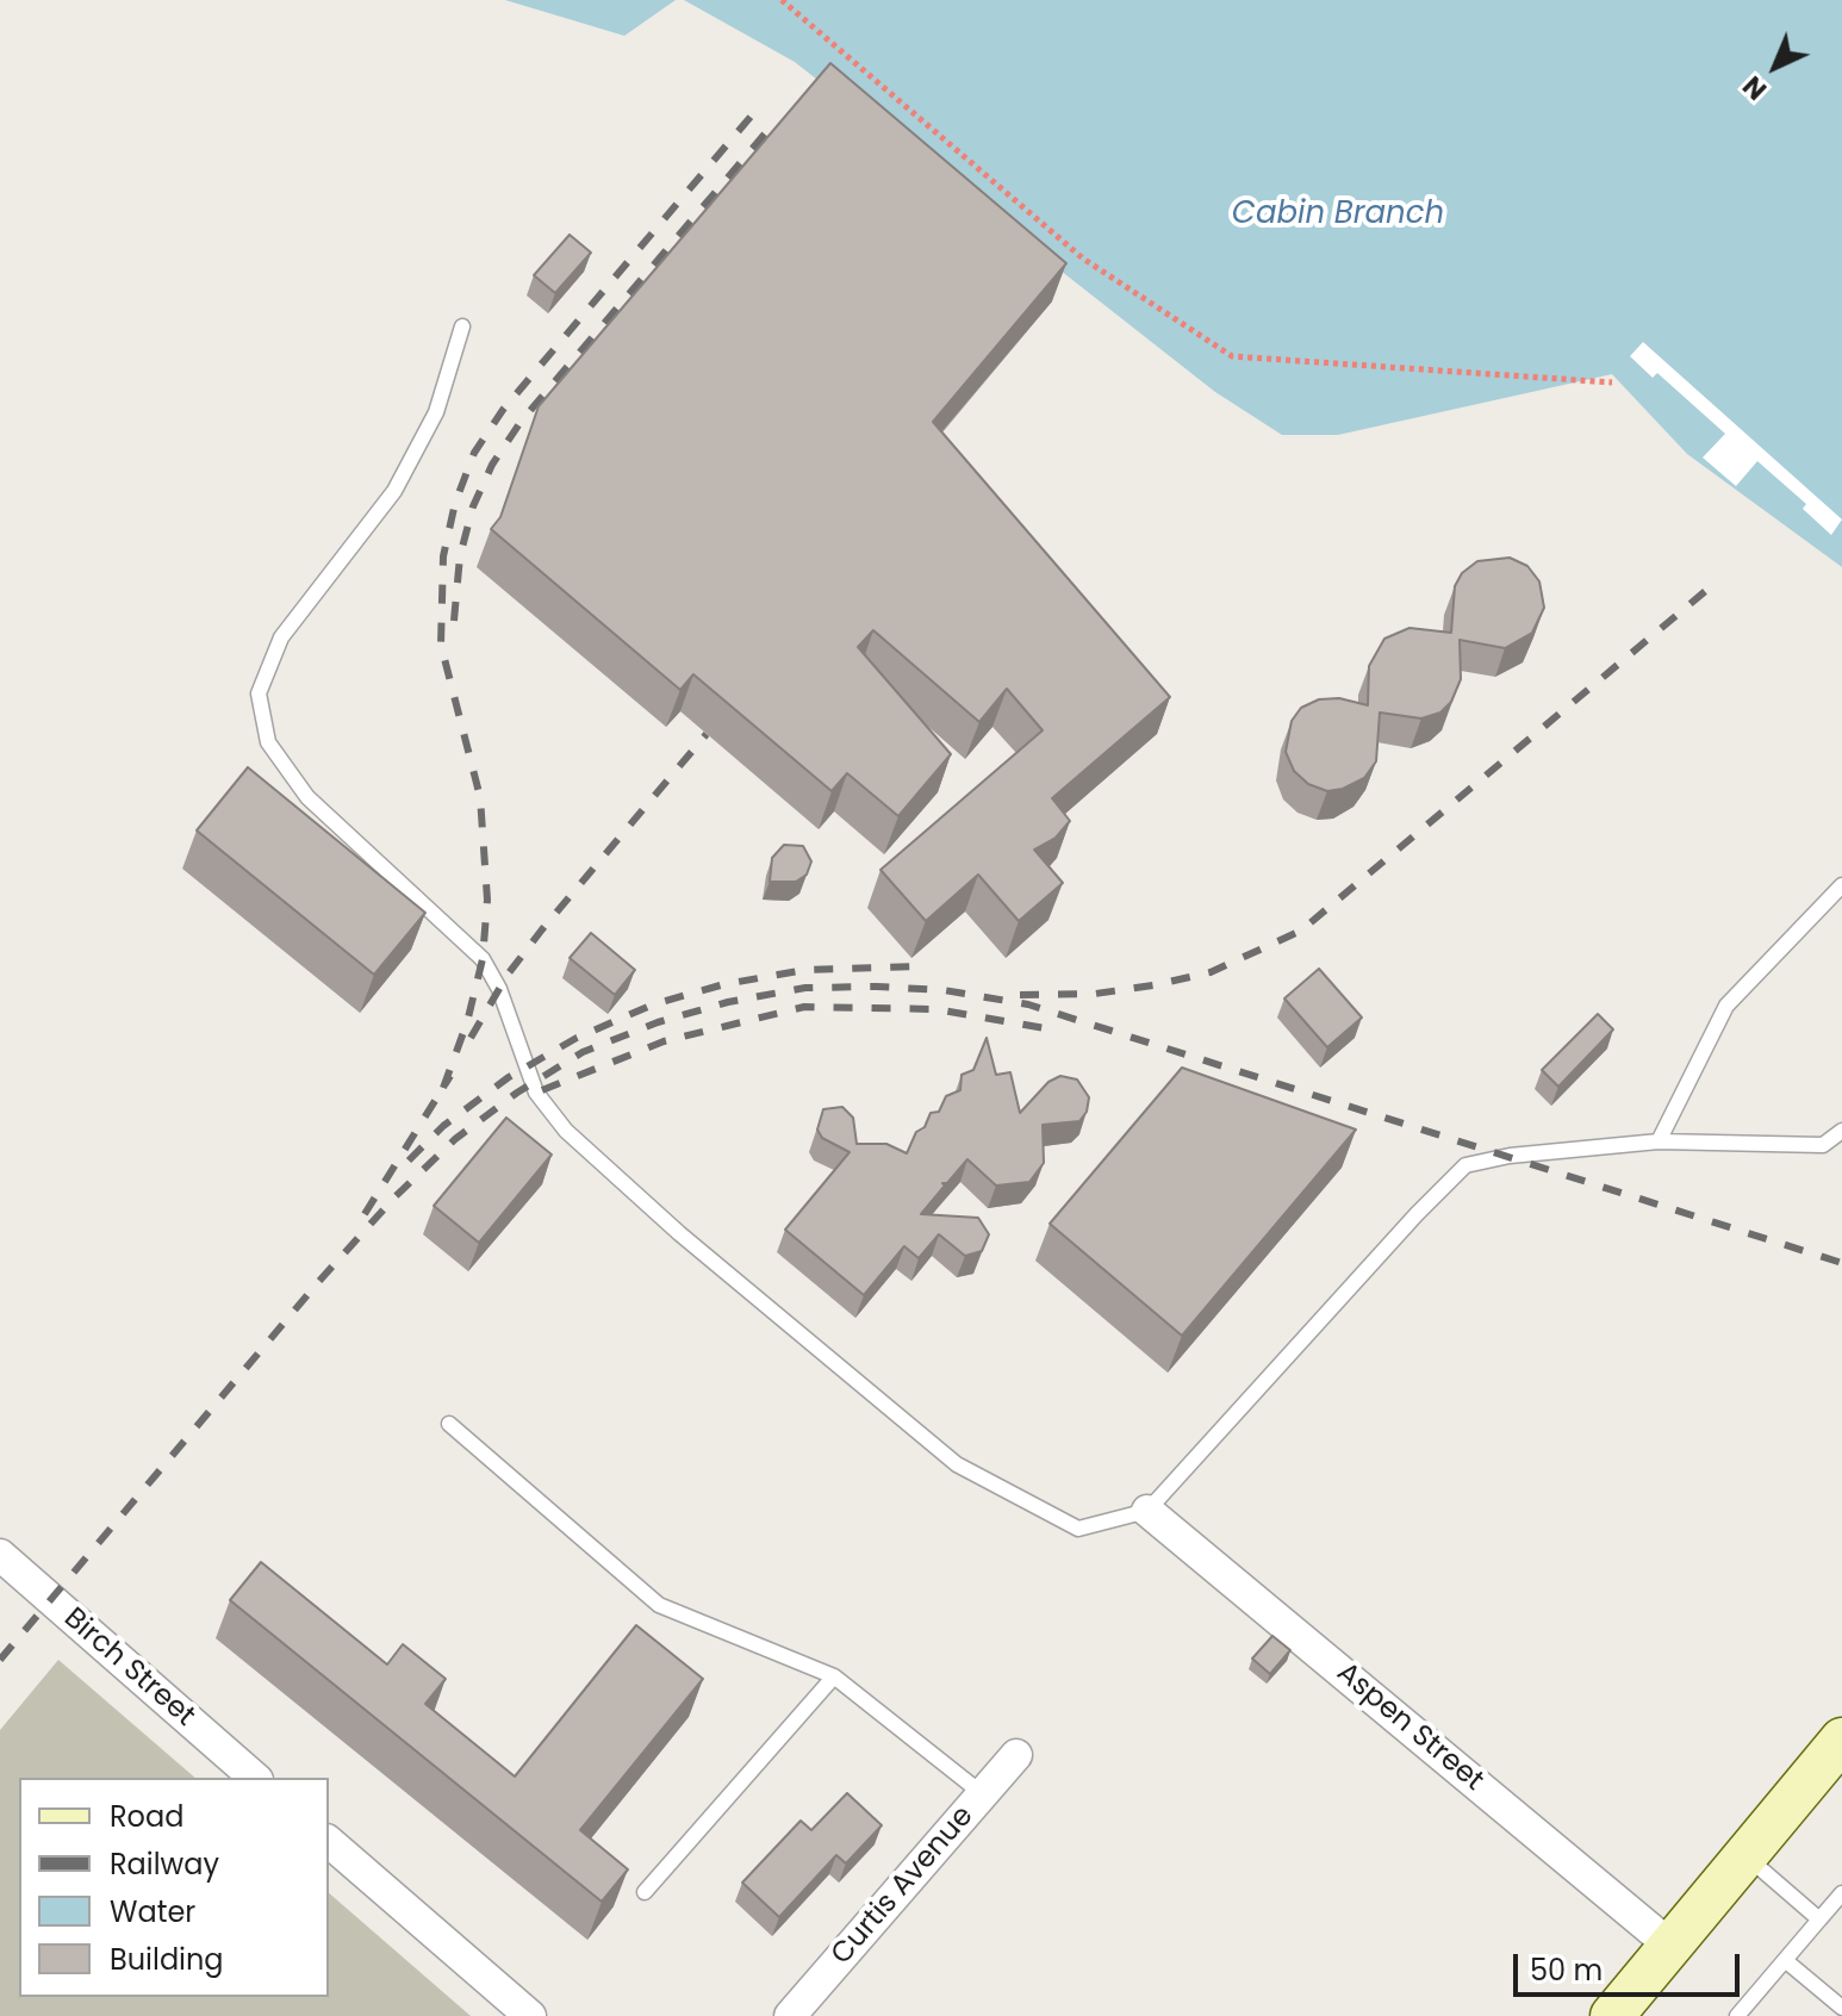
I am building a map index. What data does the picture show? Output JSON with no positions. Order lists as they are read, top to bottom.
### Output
{
  "streets": {
    "street": ["Birch Street", "Aspen Street", "Curtis Avenue"]
  },
  "water": ["Cabin Branch"],
  "legend": [
    "Road",
    "Railway",
    "Water",
    "Building"
  ],
  "scale_bar": "50 m",
  "north": "bottom left"
}
